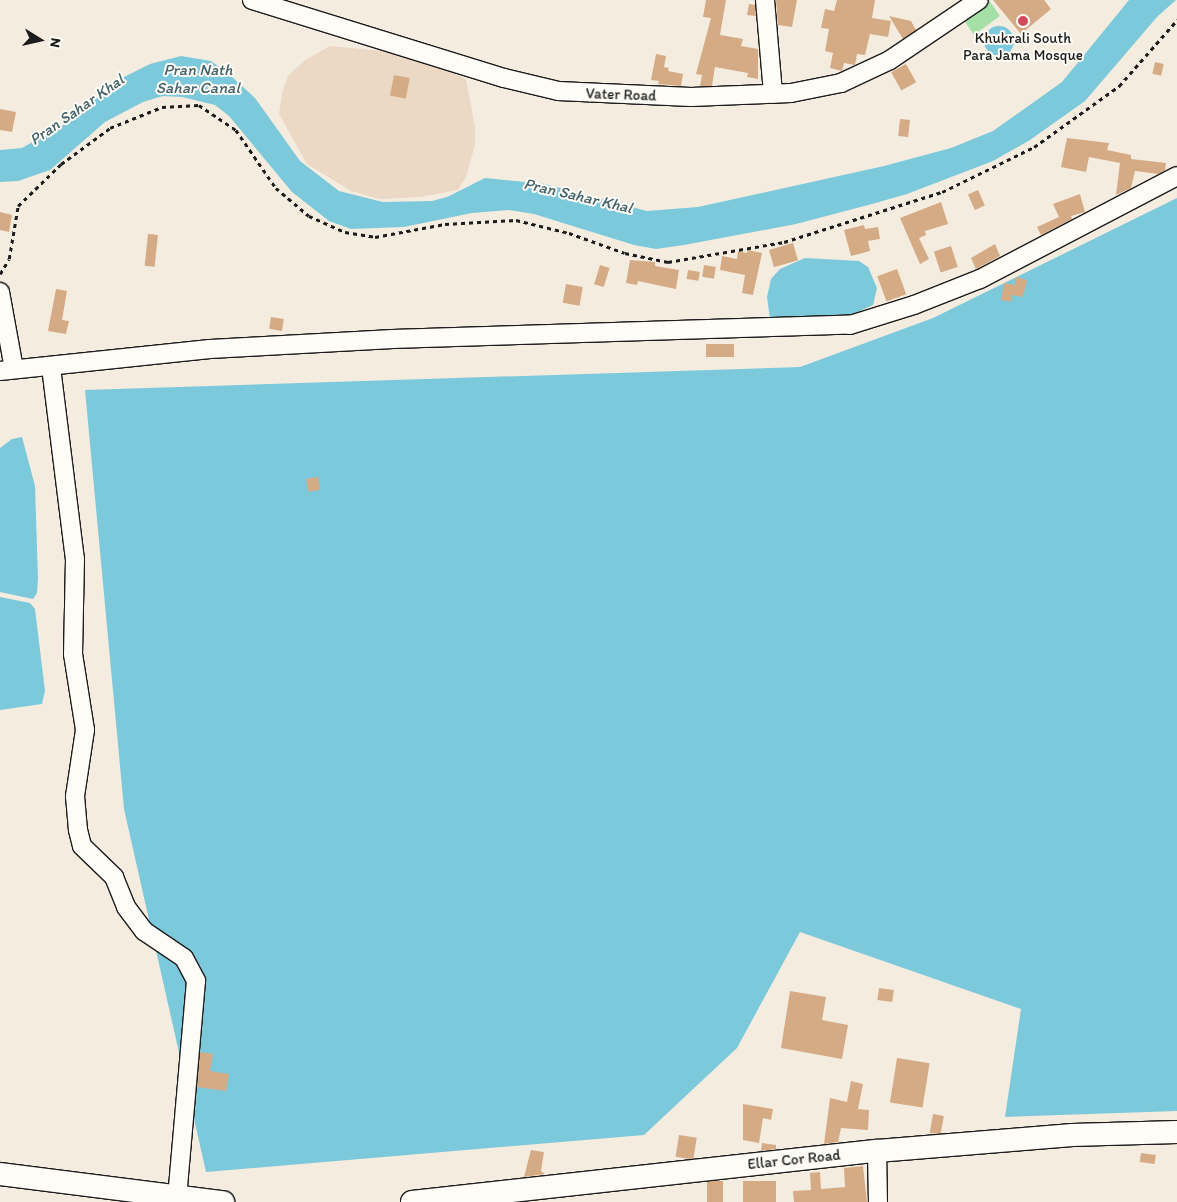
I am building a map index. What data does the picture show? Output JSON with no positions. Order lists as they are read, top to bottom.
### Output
{
  "streets": {
    "main road": ["Ellar Cor Road"],
    "street": ["Vater Road"]
  },
  "water": ["Pran Nath Sahar Canal", "Pran Sahar Khal"],
  "places": ["Khukrali South Para Jama Mosque"],
  "north": "right"
}
